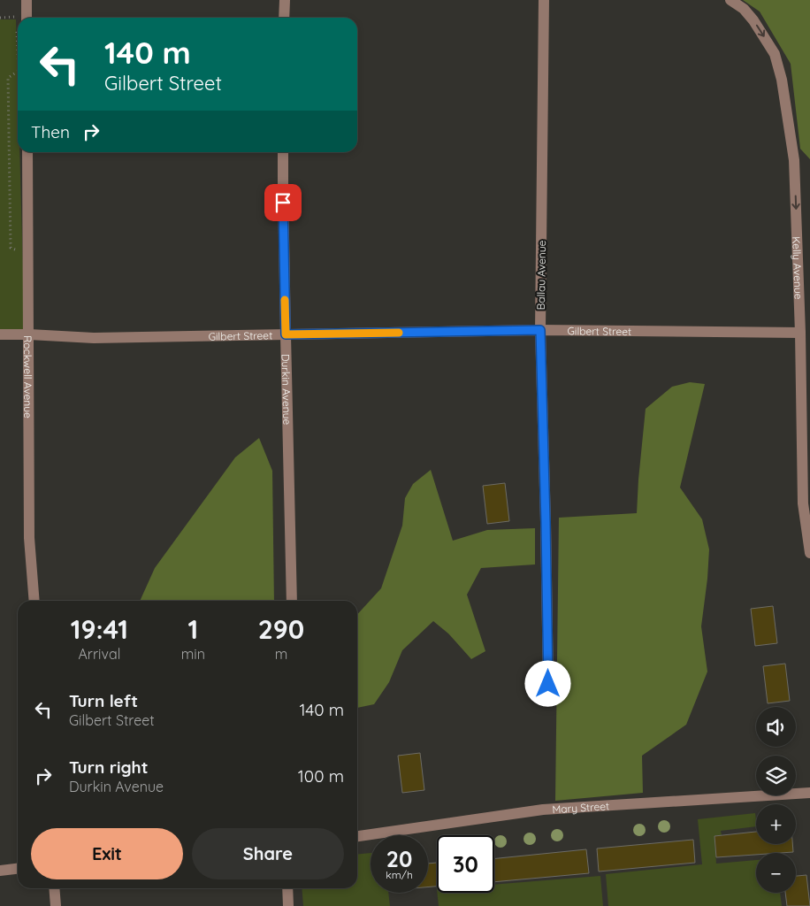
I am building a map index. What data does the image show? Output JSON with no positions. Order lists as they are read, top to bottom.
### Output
{
  "streets": {
    "street": [
      "Kelly Avenue",
      "Ballau Avenue",
      "Gilbert Street",
      "Rockwell Avenue",
      "Durkin Avenue",
      "Mary Street"
    ]
  },
  "crossings": [
    ["Kelly Avenue", "Gilbert Street"],
    ["Ballau Avenue", "Gilbert Street"],
    ["Gilbert Street", "Rockwell Avenue"],
    ["Gilbert Street", "Durkin Avenue"]
  ],
  "one_way": ["Kelly Avenue"],
  "page": {
    "turn": ["140 m", "Gilbert Street"],
    "then": "Then",
    "eta": [
      "19:41",
      "Arrival",
      "1",
      "min",
      "290",
      "m"
    ],
    "list": [
      {
        "name": "Turn left",
        "note": "Gilbert Street",
        "value": "140 m"
      },
      {
        "name": "Turn right",
        "note": "Durkin Avenue",
        "value": "100 m"
      }
    ],
    "map_buttons": ["+", "−"],
    "buttons": ["Exit", "Share"],
    "speed": "20 km/h",
    "limit": "30"
  }
}
